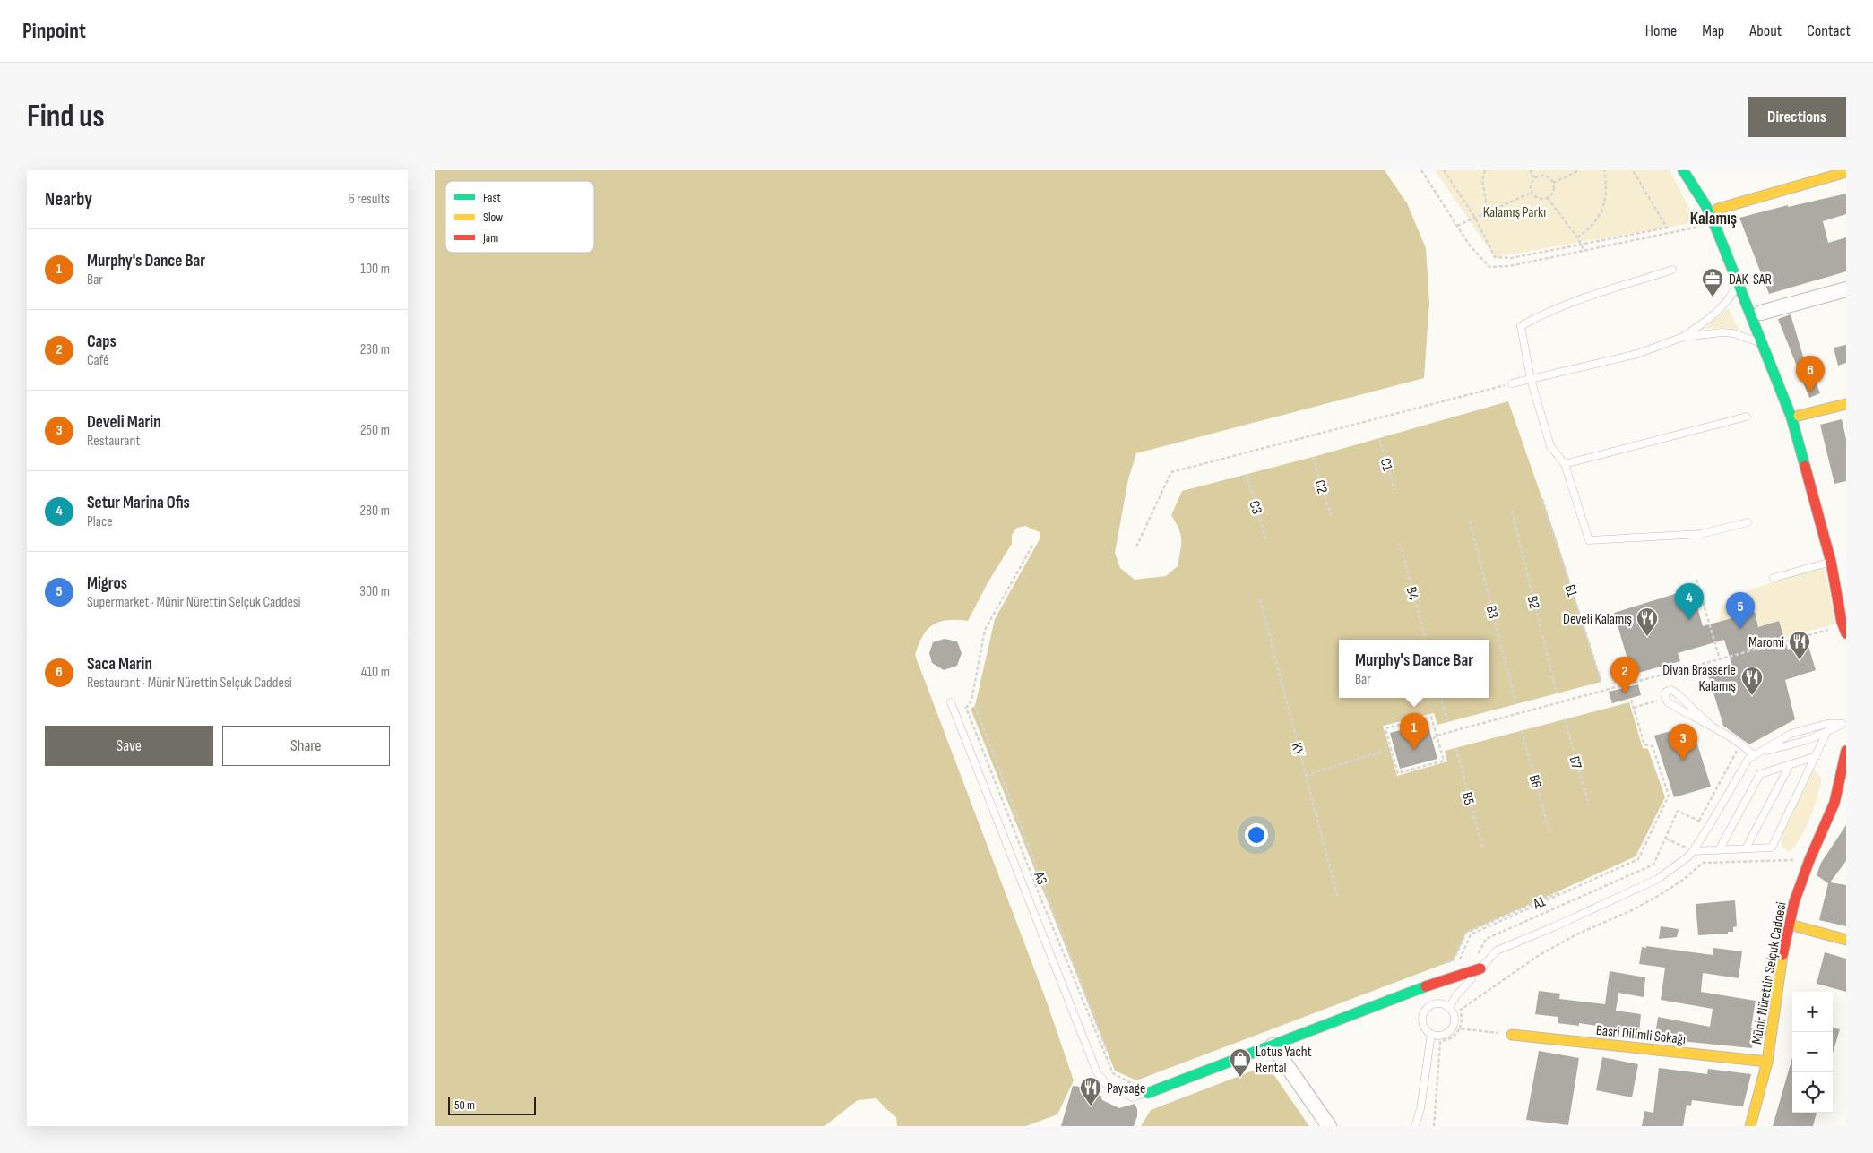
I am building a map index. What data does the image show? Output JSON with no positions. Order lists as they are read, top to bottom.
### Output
{
  "streets": {
    "street": ["Münir Nürettin Selçuk Caddesi", "Basri Dilimli Sokağı"],
    "path": [
      "C1",
      "C2",
      "C3",
      "B1",
      "B4",
      "B2",
      "B3",
      "KY",
      "B7",
      "B6",
      "B5",
      "A3",
      "A1"
    ]
  },
  "crossings": [
    ["Münir Nürettin Selçuk Caddesi", "Basri Dilimli Sokağı"]
  ],
  "districts": ["Kalamış"],
  "parks": ["Kalamış Parkı"],
  "places": {
    "office": ["DAK-SAR"],
    "restaurant": [
      "Develi Kalamış",
      "Maromi",
      "Divan Brasserie Kalamış",
      "Paysage"
    ],
    "shop": ["Lotus Yacht Rental"]
  },
  "legend": ["Fast", "Slow", "Jam"],
  "scale_bar": "50 m",
  "page": {
    "header": "Pinpoint",
    "nav": [
      "Home",
      "Map",
      "About",
      "Contact"
    ],
    "buttons": [
      "Directions",
      ["Save", "Share"]
    ],
    "title": "Find us",
    "heading": ["Nearby", "6 results"],
    "list": [
      {
        "mark": "1",
        "name": "Murphy's Dance Bar",
        "note": "Bar",
        "value": "100 m"
      },
      {
        "mark": "2",
        "name": "Caps",
        "note": "Café",
        "value": "230 m"
      },
      {
        "mark": "3",
        "name": "Develi Marin",
        "note": "Restaurant",
        "value": "250 m"
      },
      {
        "mark": "4",
        "name": "Setur Marina Ofis",
        "note": "Place",
        "value": "280 m"
      },
      {
        "mark": "5",
        "name": "Migros",
        "note": "Supermarket · Münir Nürettin Selçuk Caddesi",
        "value": "300 m"
      },
      {
        "mark": "6",
        "name": "Saca Marin",
        "note": "Restaurant · Münir Nürettin Selçuk Caddesi",
        "value": "410 m"
      }
    ],
    "pins": [
      "6",
      "4",
      "5",
      "2",
      "1",
      "3"
    ],
    "popup": ["Murphy's Dance Bar", "Bar"],
    "map_buttons": ["+", "−"],
    "scale": "50 m"
  }
}
